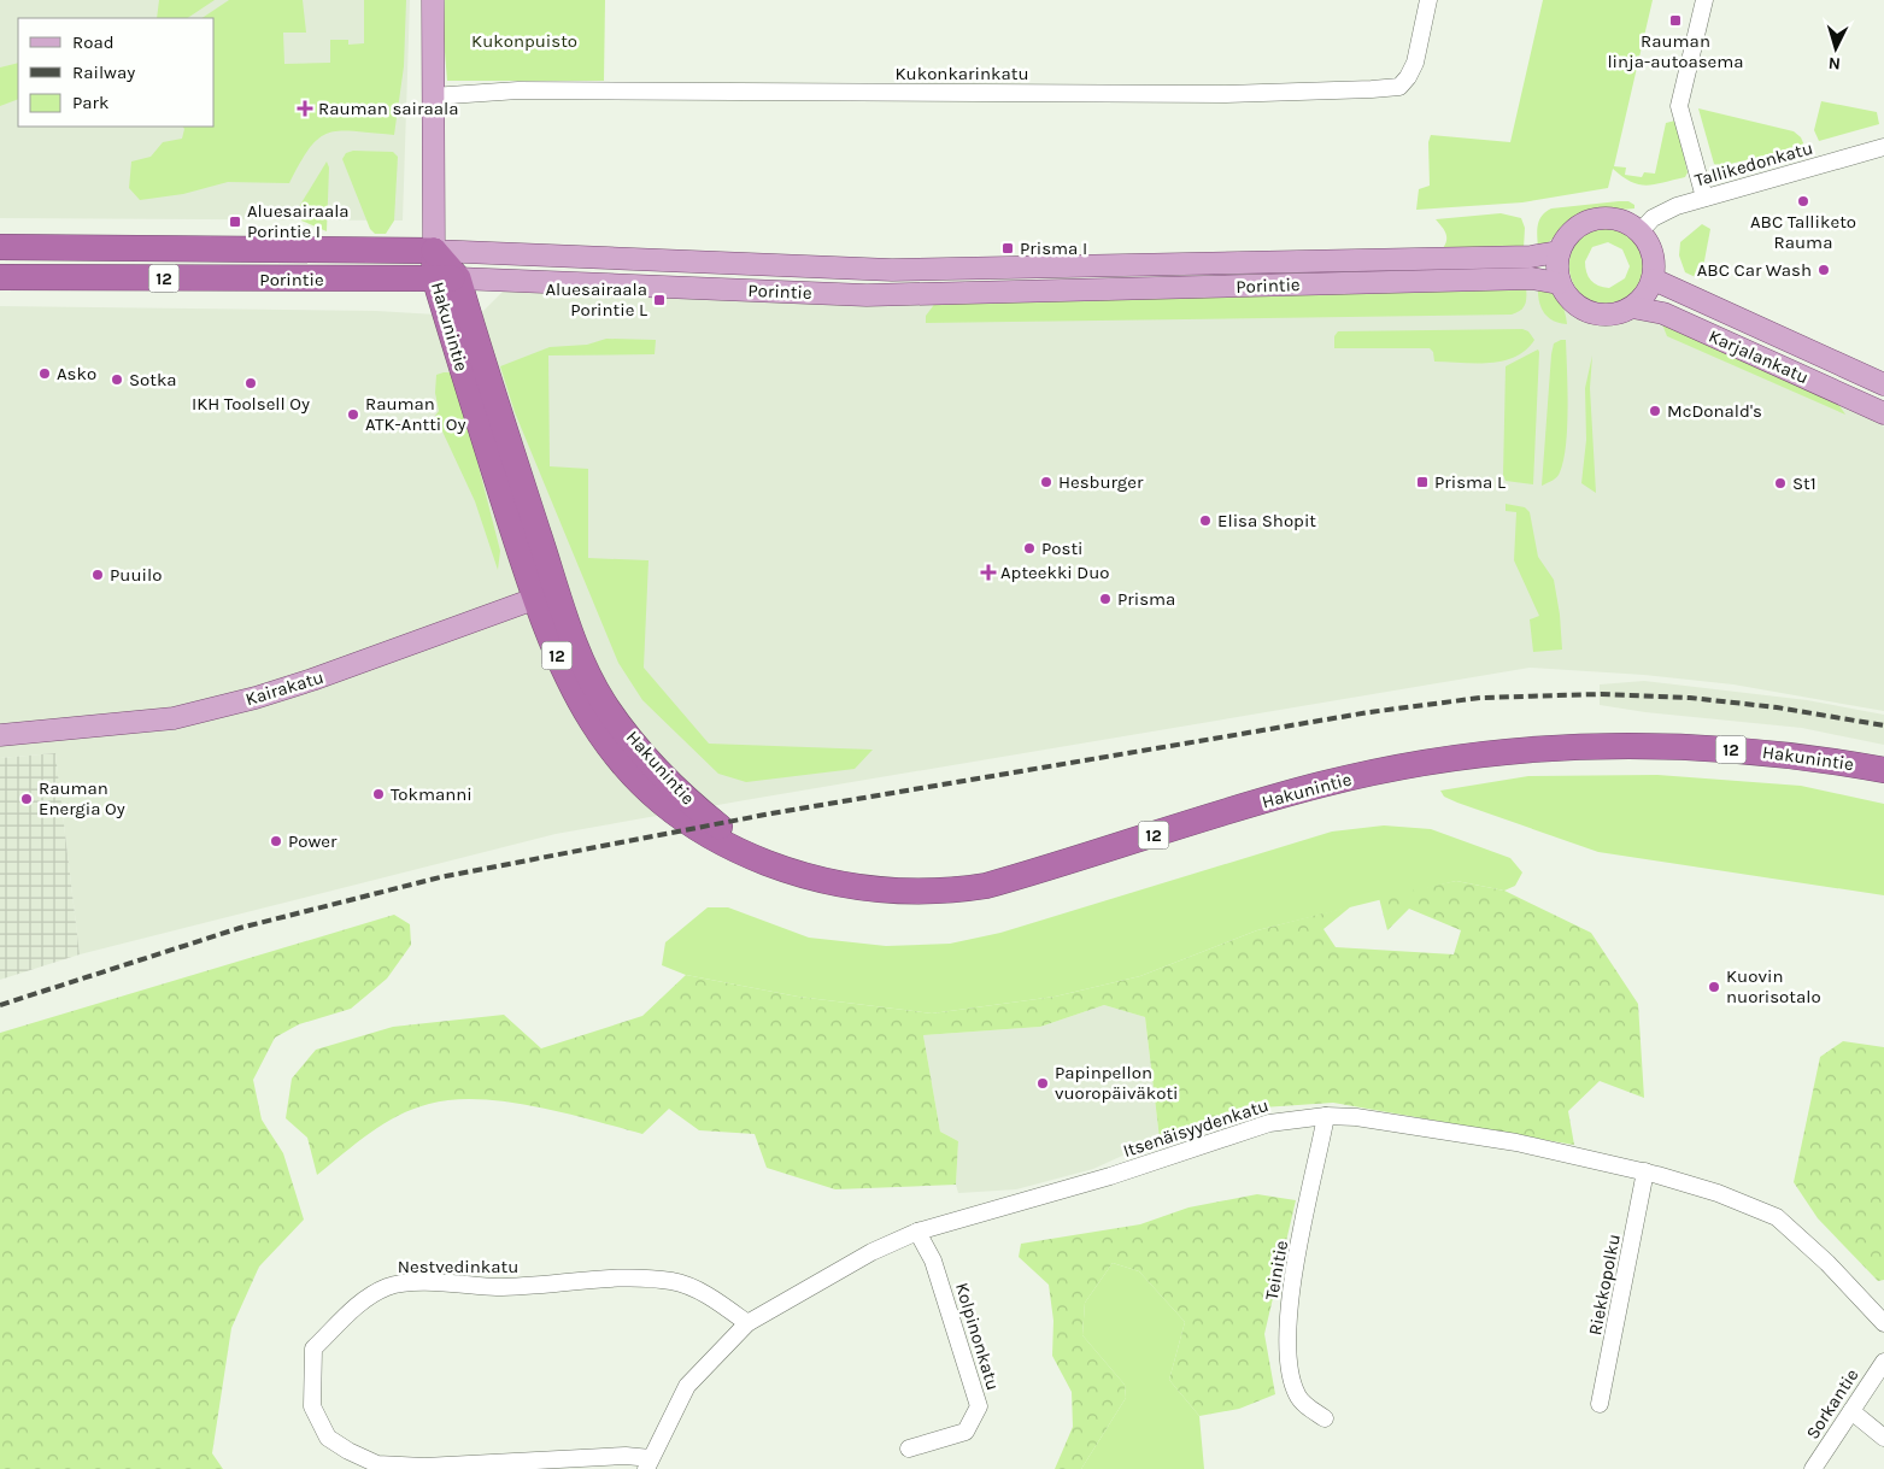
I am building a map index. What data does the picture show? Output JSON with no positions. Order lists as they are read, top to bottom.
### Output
{
  "streets": {
    "highway": ["12", "Porintie", "Hakunintie"],
    "main road": ["Karjalankatu", "Kairakatu"],
    "street": [
      "Kukonkarinkatu",
      "Tallikedonkatu",
      "Itsenäisyydenkatu",
      "Nestvedinkatu",
      "Teinitie",
      "Riekkopolku",
      "Kolpinonkatu",
      "Sorkantie"
    ]
  },
  "crossings": [
    ["Tallikedonkatu", "Porintie"],
    ["Tallikedonkatu", "Karjalankatu"],
    ["12", "Porintie"],
    ["12", "Hakunintie"],
    ["Porintie", "Hakunintie"],
    ["Porintie", "Karjalankatu"],
    ["Hakunintie", "Kairakatu"],
    ["Itsenäisyydenkatu", "Nestvedinkatu"],
    ["Itsenäisyydenkatu", "Teinitie"],
    ["Itsenäisyydenkatu", "Riekkopolku"],
    ["Itsenäisyydenkatu", "Kolpinonkatu"]
  ],
  "parks": ["Kukonpuisto"],
  "places": {
    "transit": [
      "Rauman linja-autoasema",
      "Aluesairaala Porintie I",
      "Prisma I",
      "Aluesairaala Porintie L",
      "Prisma L"
    ],
    "health": ["Rauman sairaala", "Apteekki Duo"],
    "other": [
      "ABC Talliketo Rauma",
      "ABC Car Wash",
      "Asko",
      "Sotka",
      "IKH Toolsell Oy",
      "McDonald's",
      "Rauman ATK-Antti Oy",
      "Hesburger",
      "St1",
      "Elisa Shopit",
      "Posti",
      "Puuilo",
      "Prisma",
      "Tokmanni",
      "Rauman Energia Oy",
      "Power",
      "Kuovin nuorisotalo",
      "Papinpellon vuoropäiväkoti"
    ]
  },
  "legend": ["Road", "Railway", "Park"],
  "north": "bottom"
}
